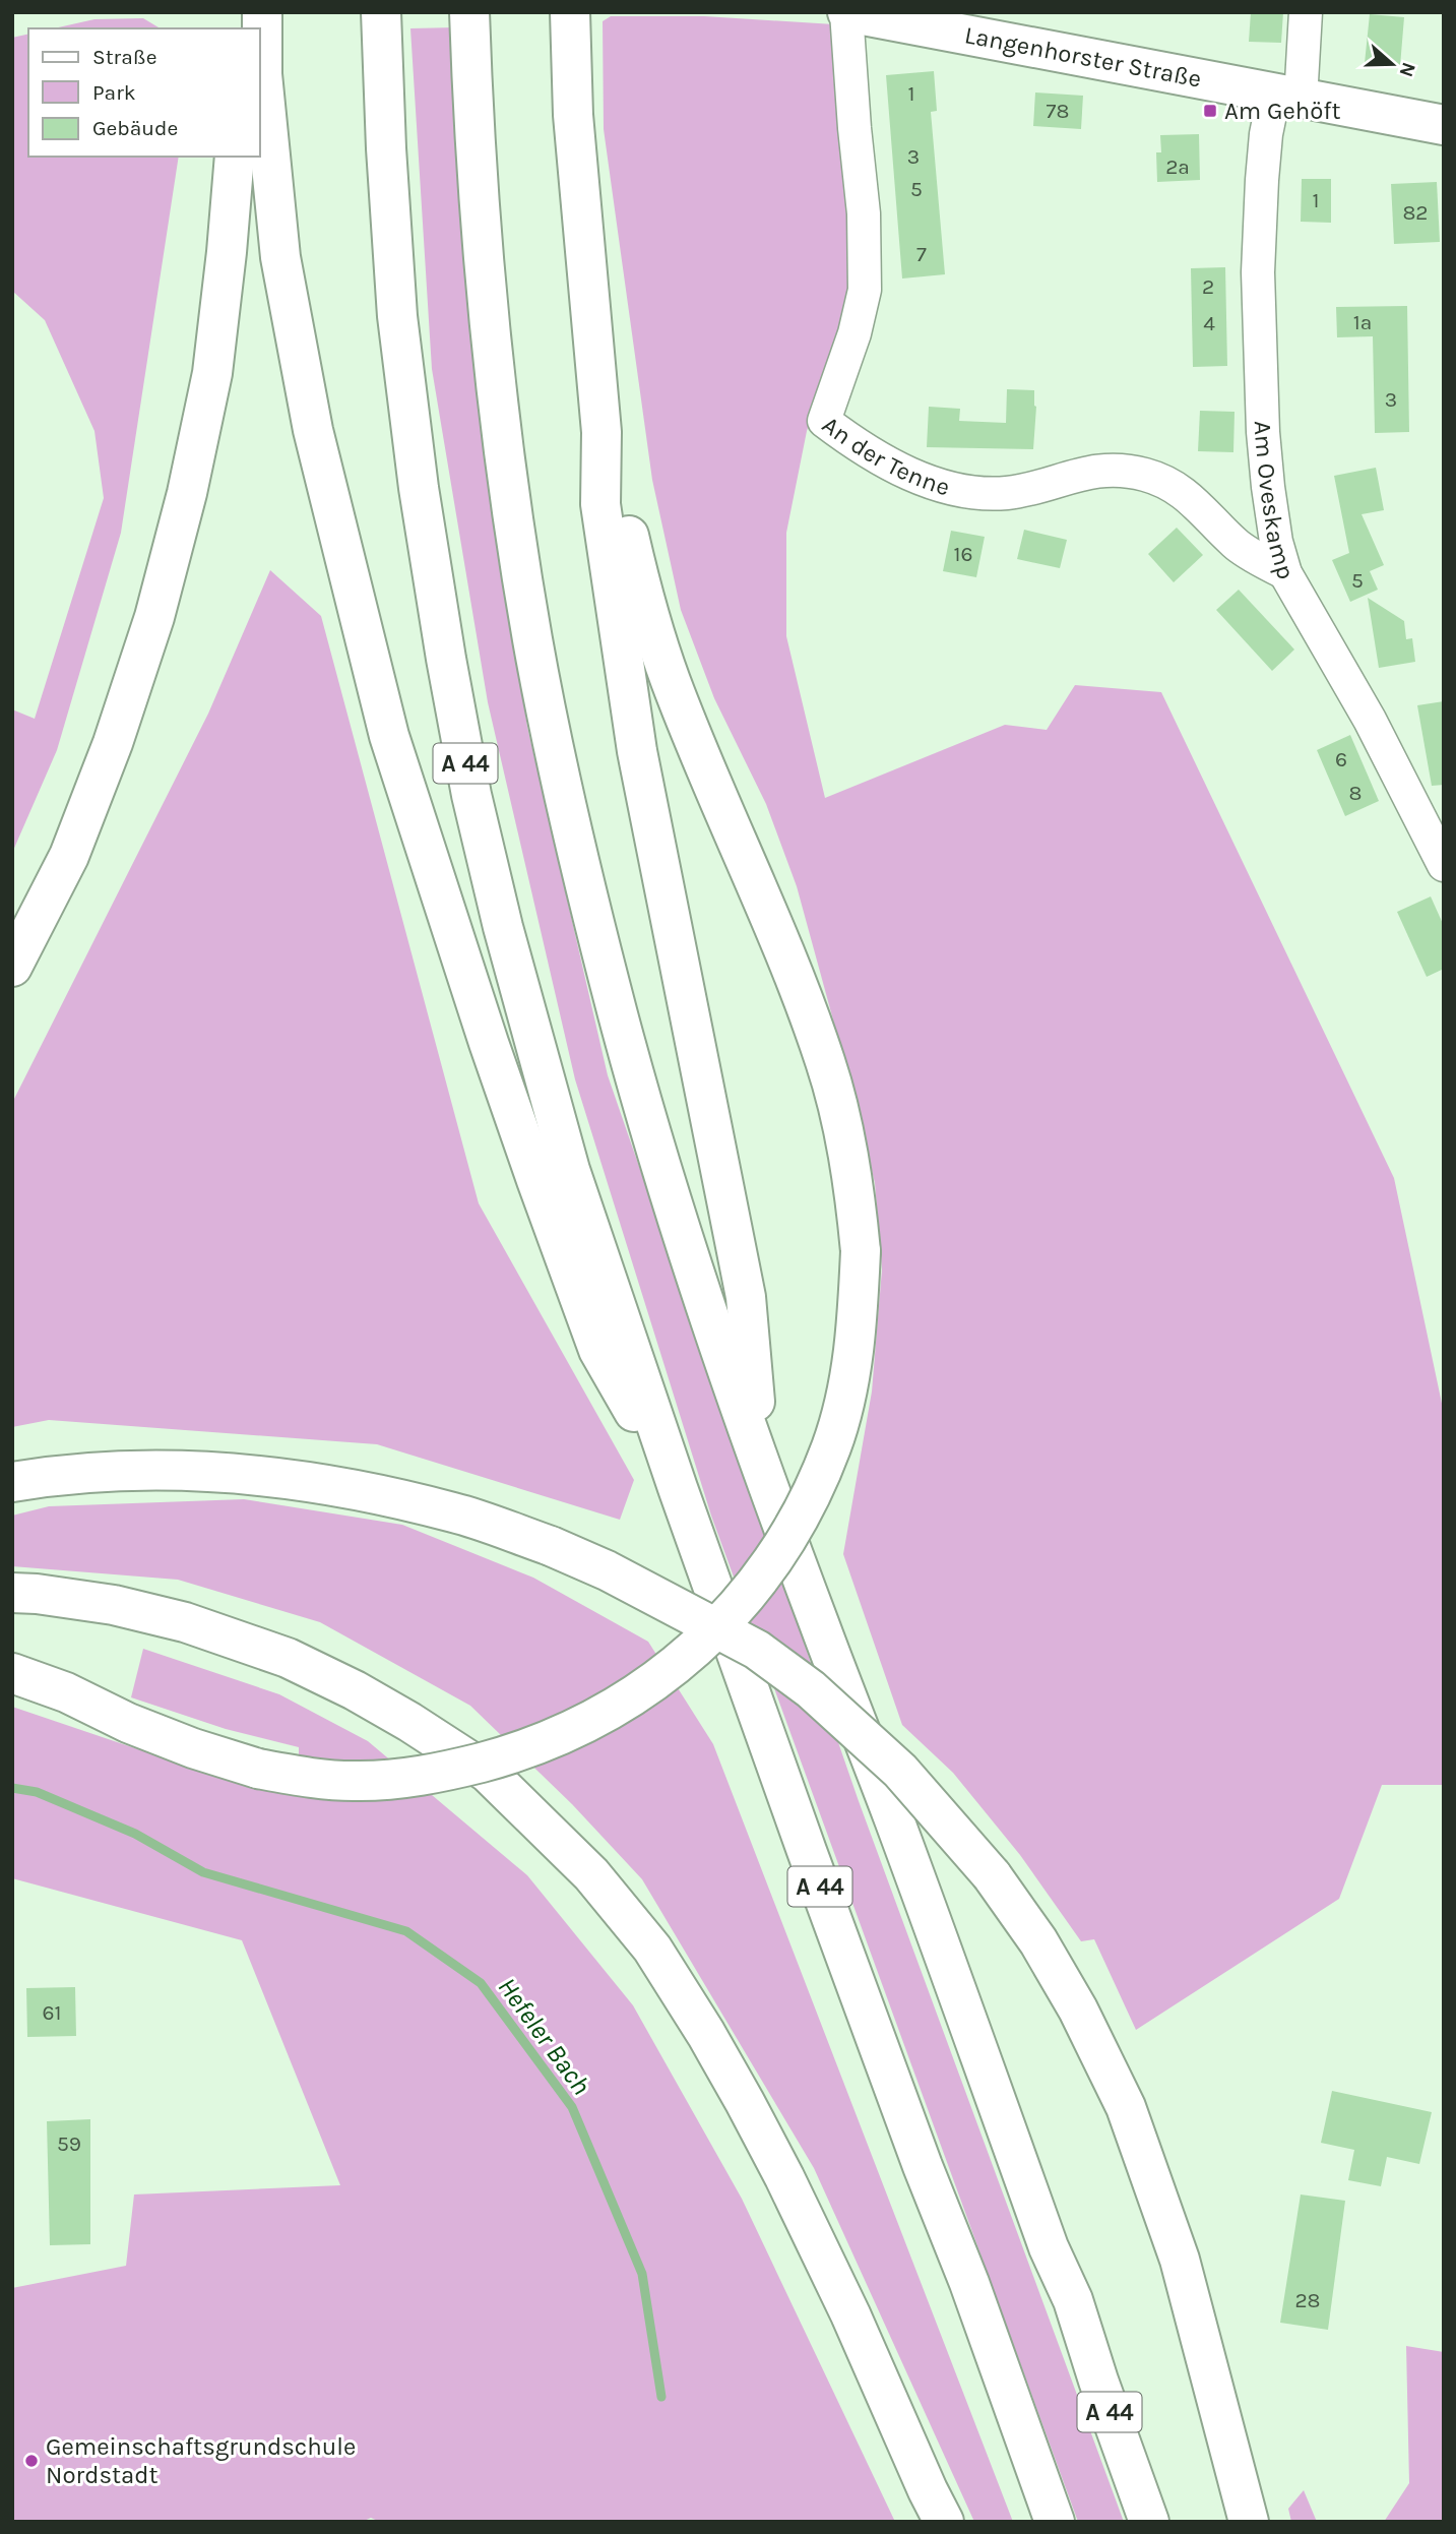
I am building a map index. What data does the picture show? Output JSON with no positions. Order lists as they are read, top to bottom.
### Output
{
  "streets": {
    "main road": ["Langenhorster Straße", "A 44"],
    "street": ["An der Tenne", "Am Oveskamp"]
  },
  "crossings": [
    ["Langenhorster Straße", "An der Tenne"],
    ["Langenhorster Straße", "Am Oveskamp"],
    ["An der Tenne", "Am Oveskamp"]
  ],
  "water": ["Hefeler Bach"],
  "places": {
    "transit": ["Am Gehöft"],
    "other": ["Gemeinschaftsgrundschule Nordstadt"]
  },
  "house_numbers": [
    "1",
    "78",
    "3",
    "2a",
    "5",
    "1",
    "82",
    "7",
    "2",
    "1a",
    "4",
    "3",
    "16",
    "5",
    "6",
    "8",
    "61",
    "59",
    "28"
  ],
  "legend": ["Straße", "Park", "Gebäude"],
  "north": "right"
}
